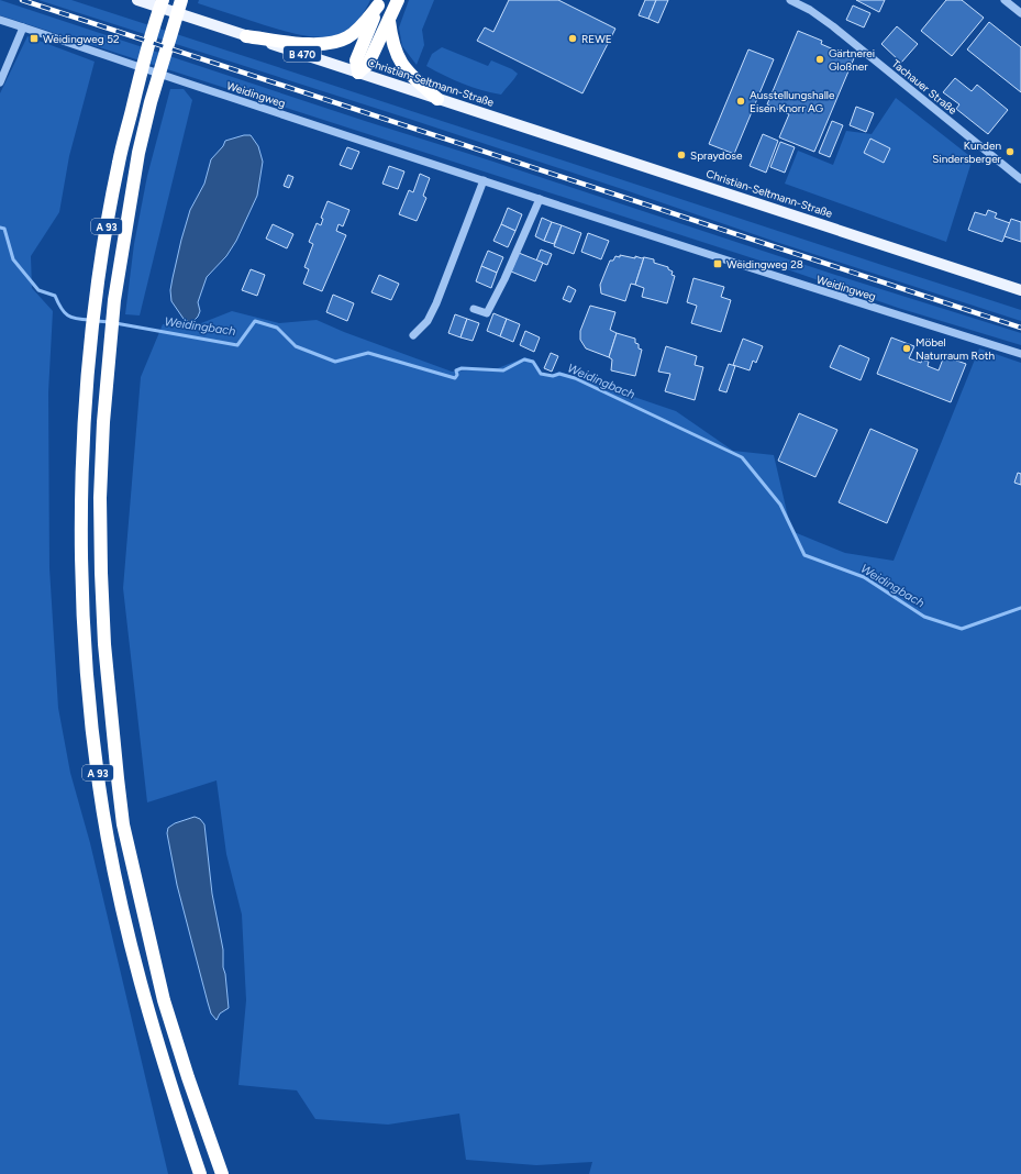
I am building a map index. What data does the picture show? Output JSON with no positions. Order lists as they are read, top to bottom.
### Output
{
  "streets": {
    "highway": ["A 93"],
    "main road": ["B 470", "Christian-Seltmann-Straße"],
    "street": ["Tachauer Straße", "Weidingweg"]
  },
  "crossings": [
    ["B 470", "Christian-Seltmann-Straße"]
  ],
  "water": ["Weidingbach"],
  "places": {
    "transit": ["Weidingweg 52", "Weidingweg 28"],
    "other": [
      "REWE",
      "Gärtnerei Gloßner",
      "Ausstellungshalle Eisen Knorr AG",
      "Kunden Sindersberger",
      "Spraydose",
      "Möbel Naturraum Roth"
    ]
  }
}
